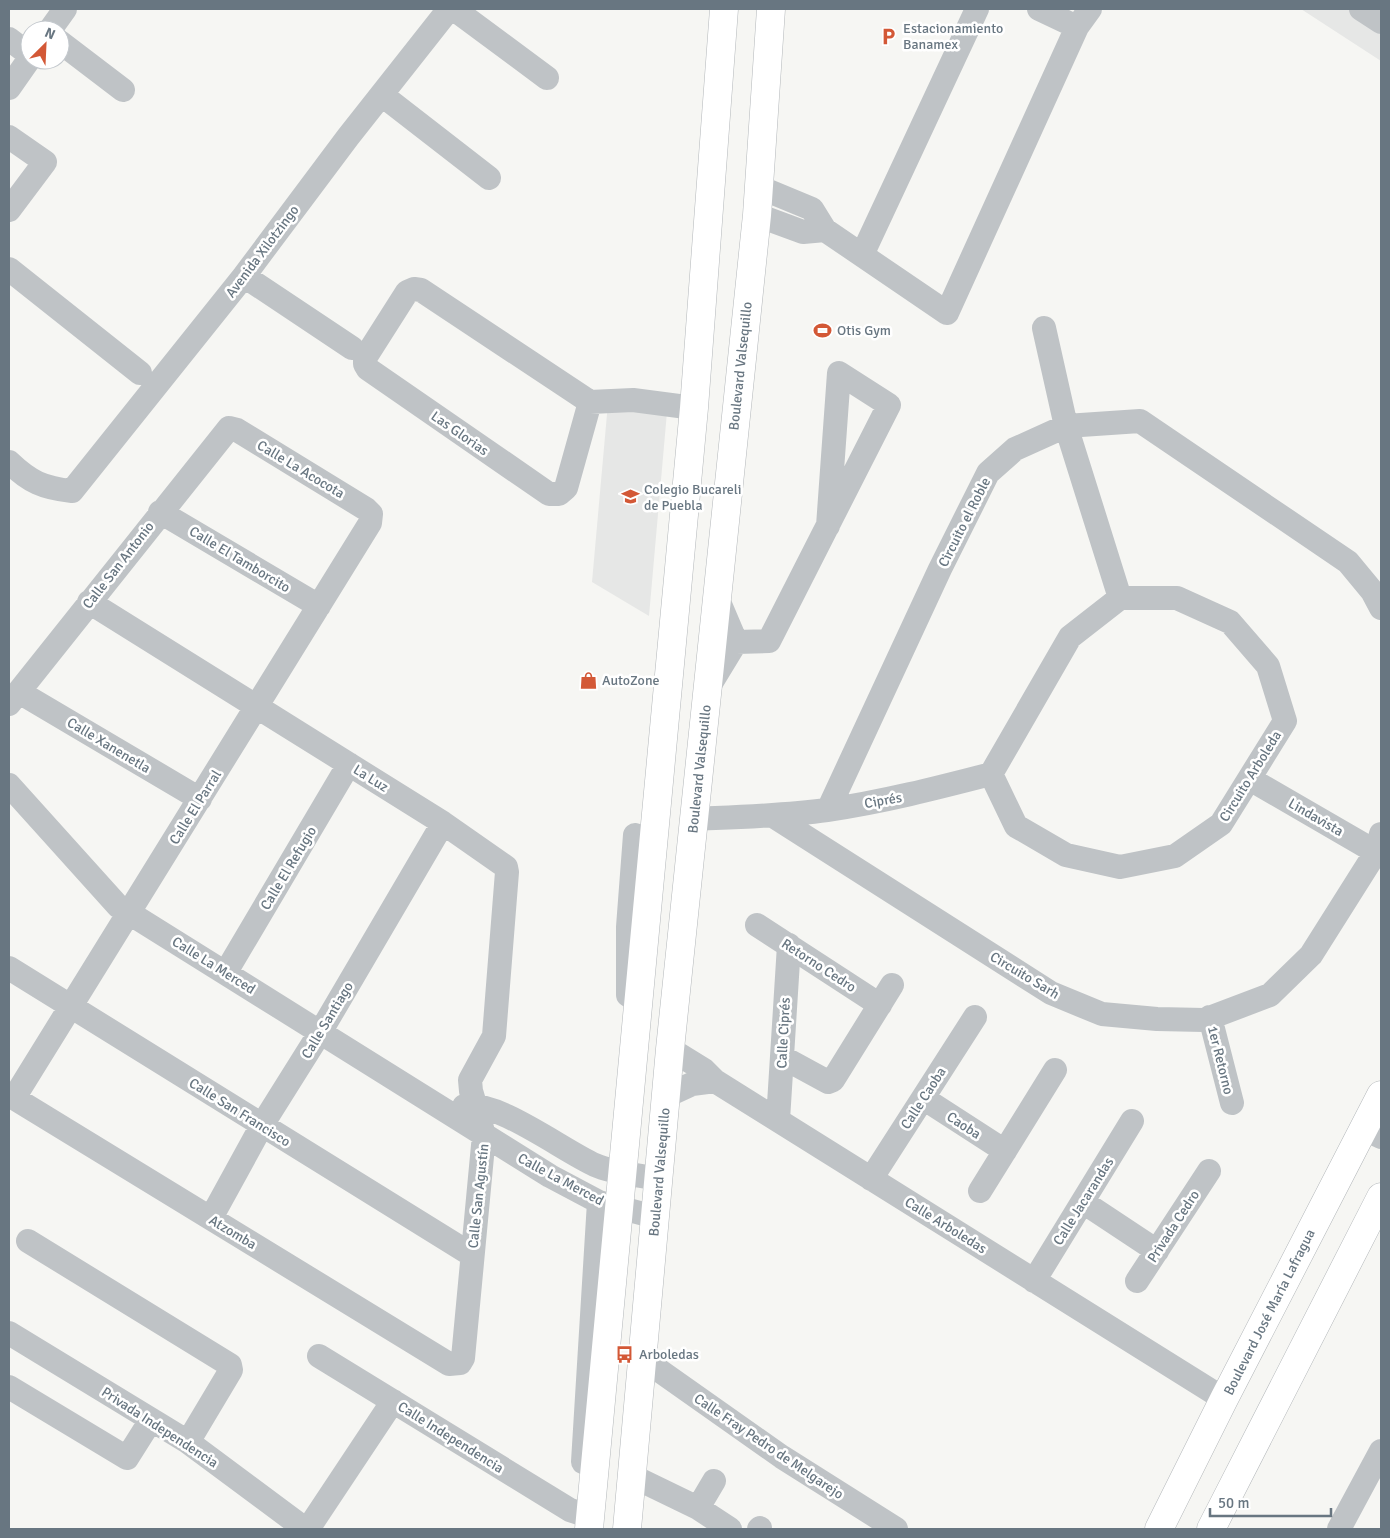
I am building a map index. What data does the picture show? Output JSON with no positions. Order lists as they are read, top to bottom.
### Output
{
  "streets": {
    "main road": ["Boulevard Valsequillo", "Boulevard José María Lafragua"],
    "street": [
      "Avenida Xilotzingo",
      "Las Glorias",
      "Calle La Acocota",
      "Circuito el Roble",
      "Calle El Tamborcito",
      "Calle San Antonio",
      "Calle Xanenetla",
      "Circuito Arboleda",
      "La Luz",
      "Ciprés",
      "Calle El Parral",
      "Lindavista",
      "Calle El Refugio",
      "Calle La Merced",
      "Retorno Cedro",
      "Circuito Sarh",
      "Calle Santiago",
      "Calle Ciprés",
      "1er Retorno",
      "Calle Caoba",
      "Calle San Francisco",
      "Caoba",
      "Calle San Agustín",
      "Calle Jacarandas",
      "Calle Arboledas",
      "Privada Cedro",
      "Atzomba",
      "Privada Independencia",
      "Calle Independencia",
      "Calle Fray Pedro de Melgarejo"
    ]
  },
  "crossings": [
    ["Avenida Xilotzingo", "Las Glorias"],
    ["Boulevard Valsequillo", "Calle La Merced"],
    ["Boulevard Valsequillo", "Calle Arboledas"],
    ["Boulevard Valsequillo", "Calle Fray Pedro de Melgarejo"],
    ["Calle La Acocota", "Calle San Antonio"],
    ["Calle La Acocota", "Calle El Parral"],
    ["Circuito el Roble", "Ciprés"],
    ["Calle El Tamborcito", "Calle San Antonio"],
    ["Calle El Tamborcito", "Calle El Parral"],
    ["Calle San Antonio", "Calle Xanenetla"],
    ["Calle San Antonio", "La Luz"],
    ["Calle Xanenetla", "Calle El Parral"],
    ["Circuito Arboleda", "Ciprés"],
    ["Circuito Arboleda", "Lindavista"],
    ["La Luz", "Calle El Parral"],
    ["La Luz", "Calle El Refugio"],
    ["La Luz", "Calle Santiago"],
    ["La Luz", "Calle San Agustín"],
    ["Ciprés", "Circuito Sarh"],
    ["Calle El Parral", "Calle La Merced"],
    ["Calle El Parral", "Calle San Francisco"],
    ["Calle El Parral", "Atzomba"],
    ["Lindavista", "Circuito Sarh"],
    ["Calle El Refugio", "Calle La Merced"],
    ["Calle La Merced", "Calle Santiago"],
    ["Calle La Merced", "Calle San Agustín"],
    ["Retorno Cedro", "Calle Ciprés"],
    ["Circuito Sarh", "1er Retorno"],
    ["Calle Santiago", "Calle San Francisco"],
    ["Calle Santiago", "Atzomba"],
    ["Calle Ciprés", "Calle Arboledas"],
    ["Calle Caoba", "Caoba"],
    ["Calle Caoba", "Calle Arboledas"],
    ["Calle San Francisco", "Calle San Agustín"],
    ["Calle San Agustín", "Atzomba"],
    ["Calle Jacarandas", "Calle Arboledas"],
    ["Calle Arboledas", "Boulevard José María Lafragua"],
    ["Privada Independencia", "Calle Independencia"]
  ],
  "places": {
    "parking": ["Estacionamiento Banamex"],
    "sports": ["Otis Gym"],
    "school or university": ["Colegio Bucareli de Puebla"],
    "shop": ["AutoZone"],
    "bus stop": ["Arboledas"]
  },
  "scale_bar": "50 m",
  "north": "top right"
}
